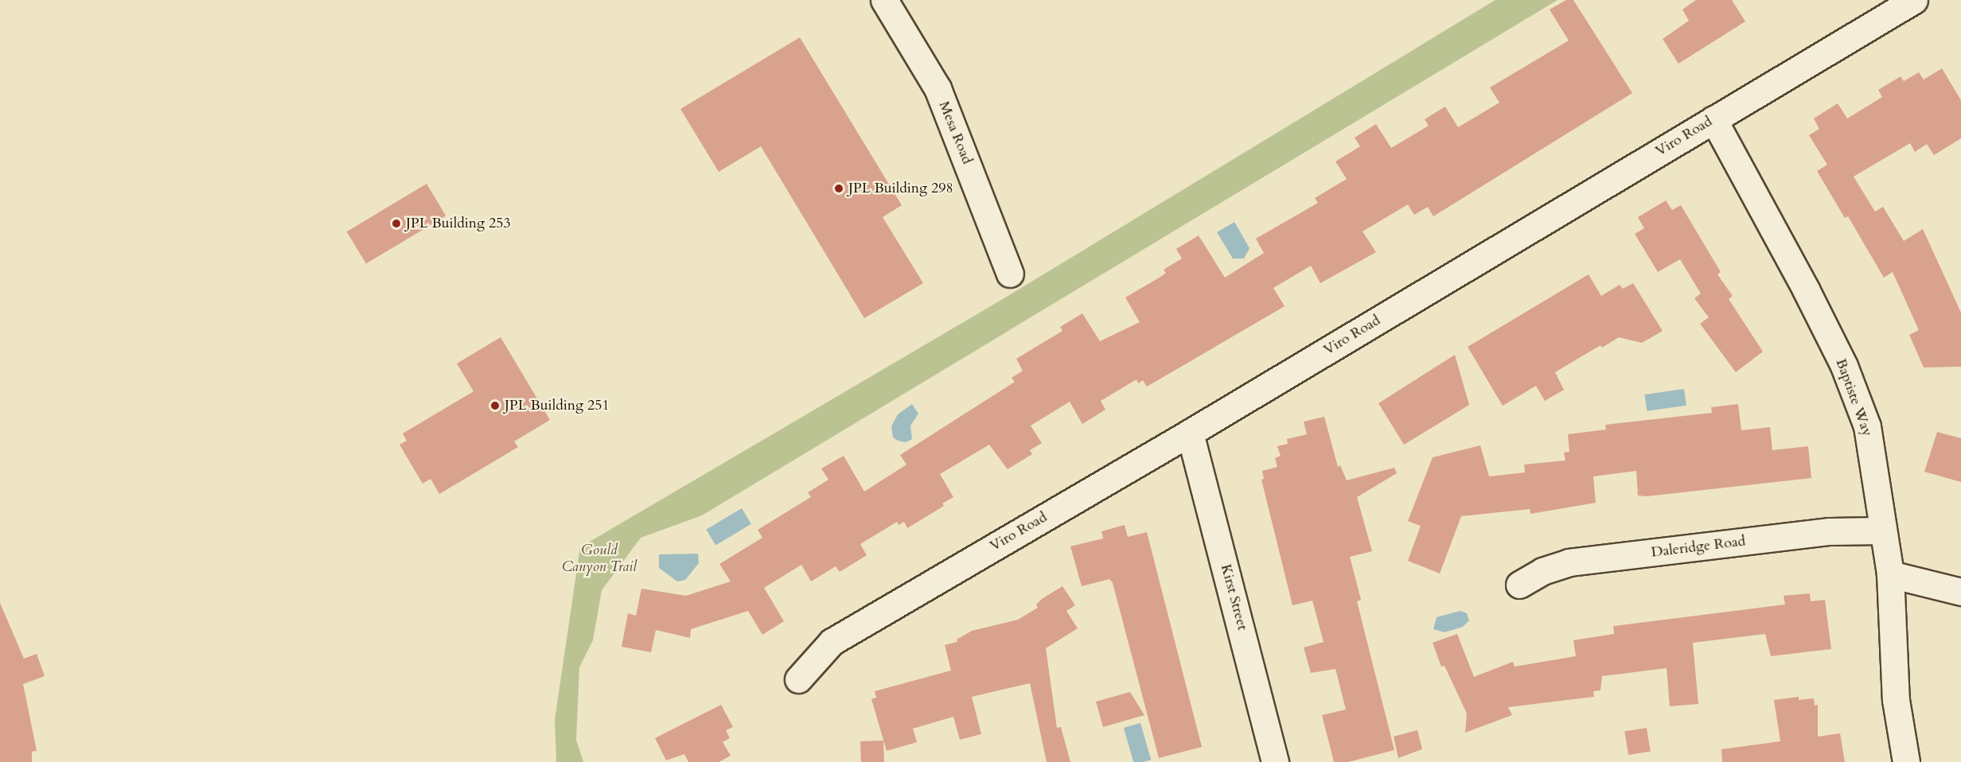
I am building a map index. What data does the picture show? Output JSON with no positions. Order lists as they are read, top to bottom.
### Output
{
  "streets": {
    "street": [
      "Mesa Road",
      "Viro Road",
      "Baptiste Way",
      "Daleridge Road",
      "Kirst Street"
    ]
  },
  "crossings": [
    ["Viro Road", "Baptiste Way"],
    ["Viro Road", "Kirst Street"],
    ["Baptiste Way", "Daleridge Road"]
  ],
  "parks": ["Gould Canyon Trail"],
  "places": ["JPL Building 298", "JPL Building 253", "JPL Building 251"]
}
